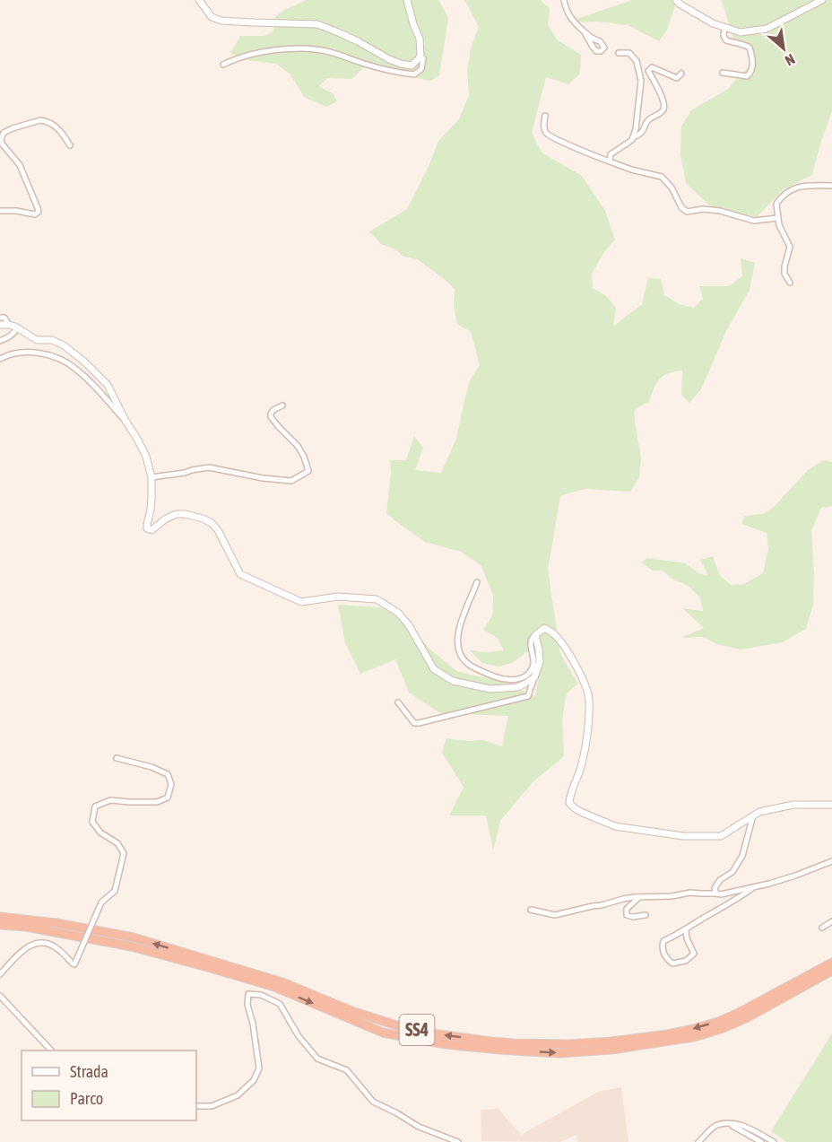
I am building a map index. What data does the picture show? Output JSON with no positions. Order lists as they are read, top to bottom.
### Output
{
  "streets": {
    "highway": ["SS4"]
  },
  "legend": ["Strada", "Parco"],
  "north": "bottom right"
}
